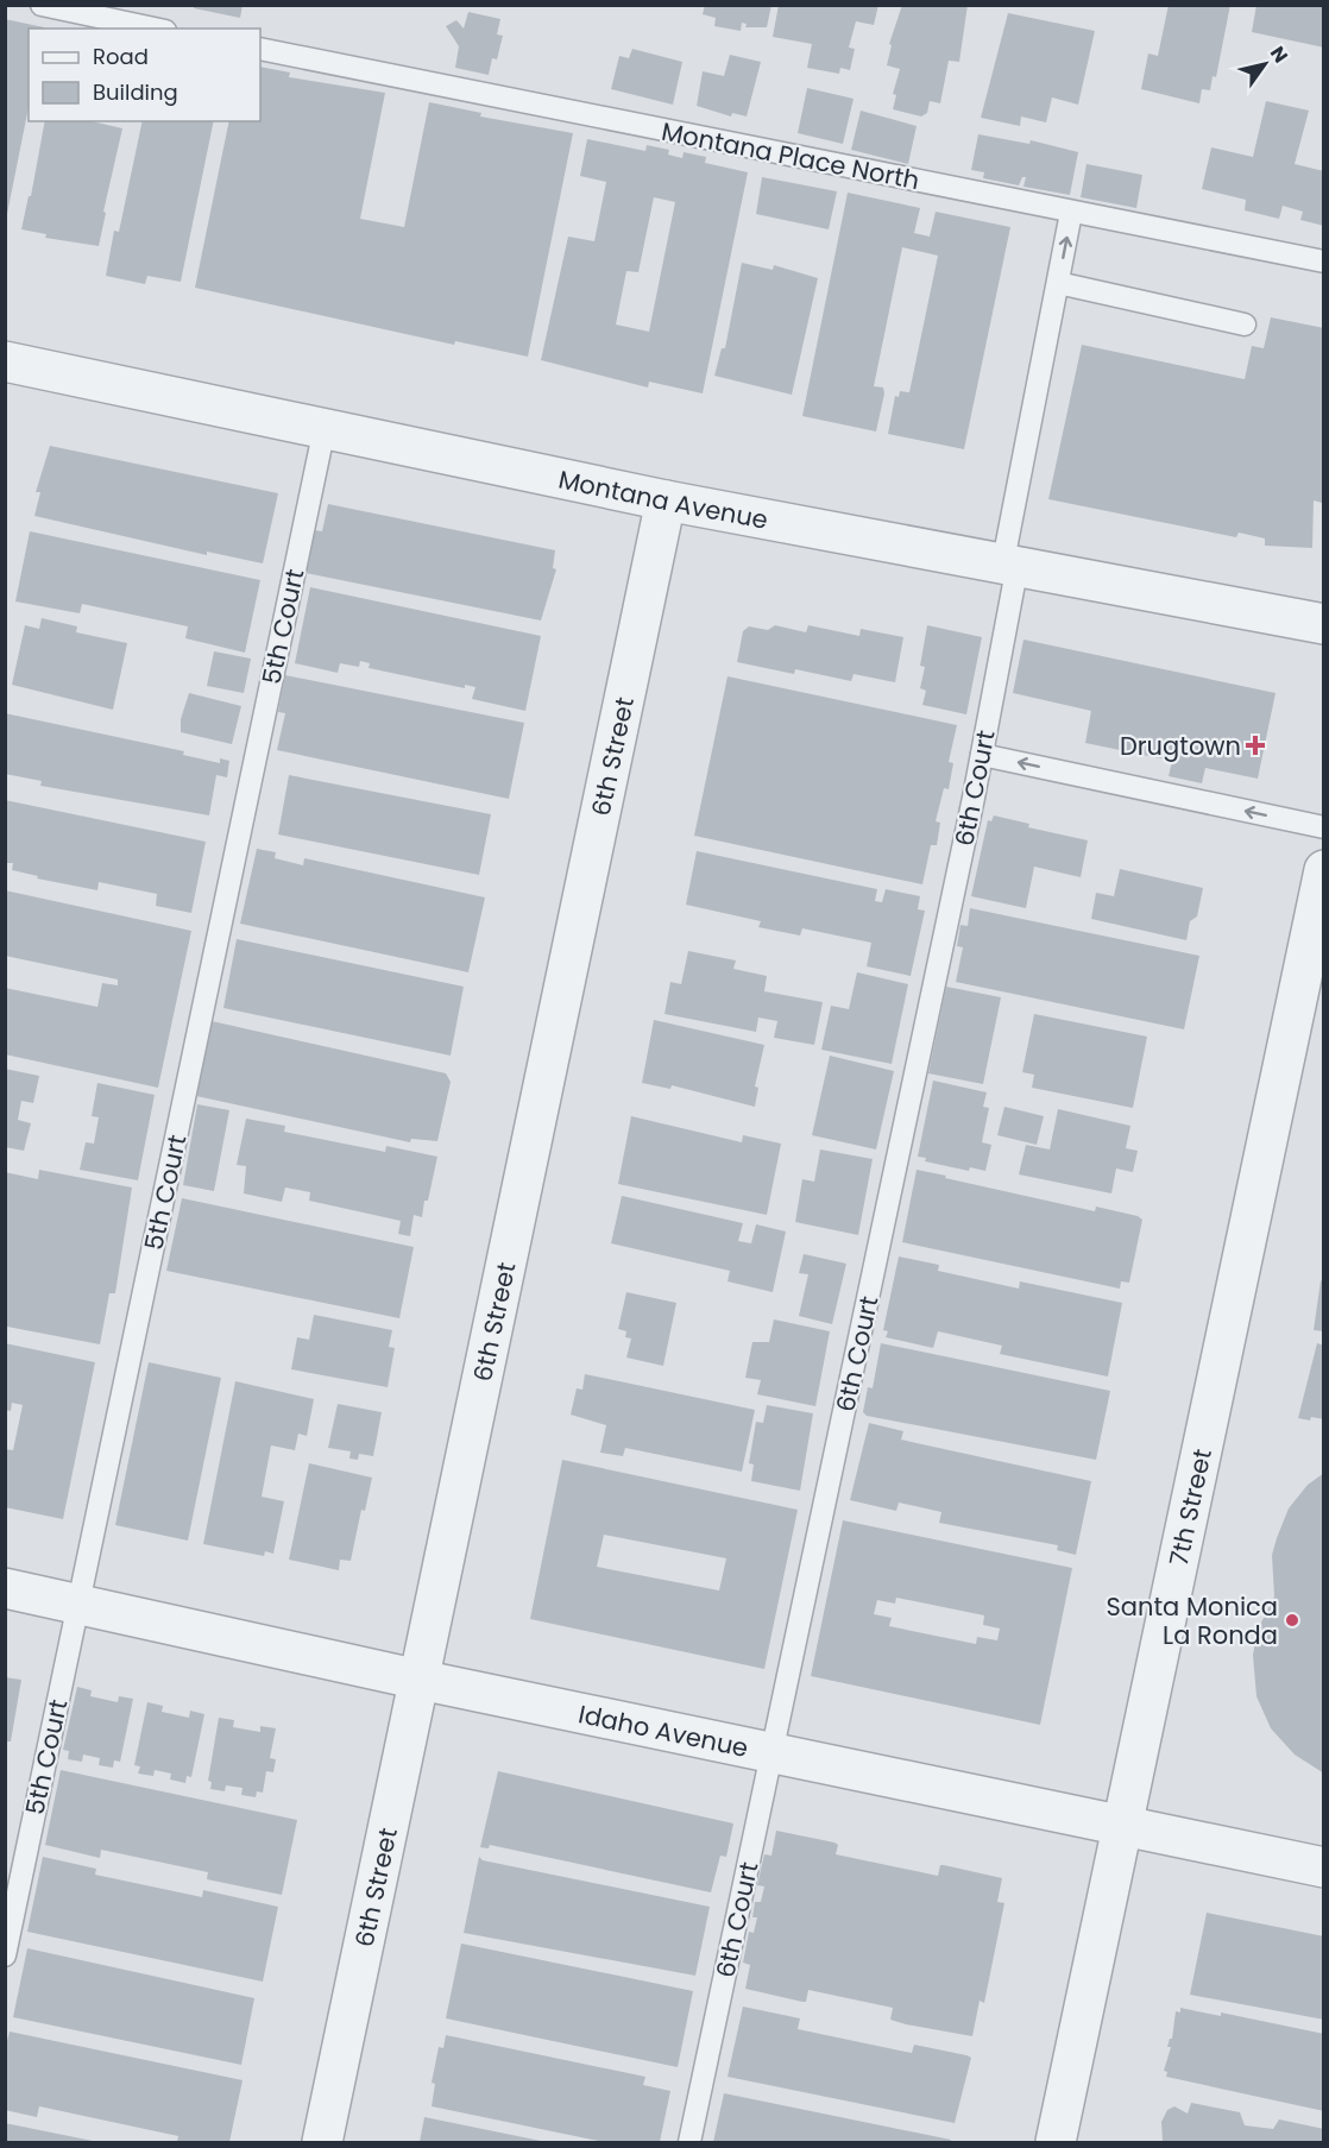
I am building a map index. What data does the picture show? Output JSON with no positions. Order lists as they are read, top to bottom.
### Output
{
  "streets": {
    "street": [
      "Montana Avenue",
      "6th Street",
      "7th Street",
      "Idaho Avenue"
    ],
    "lane": ["Montana Place North", "5th Court", "6th Court"]
  },
  "crossings": [
    ["Montana Place North", "6th Court"],
    ["Montana Avenue", "5th Court"],
    ["Montana Avenue", "6th Street"],
    ["Montana Avenue", "6th Court"],
    ["5th Court", "Idaho Avenue"],
    ["6th Street", "Idaho Avenue"],
    ["6th Court", "Idaho Avenue"],
    ["7th Street", "Idaho Avenue"]
  ],
  "places": {
    "health": ["Drugtown"],
    "other": ["Santa Monica La Ronda"]
  },
  "legend": ["Road", "Building"],
  "north": "top right"
}
